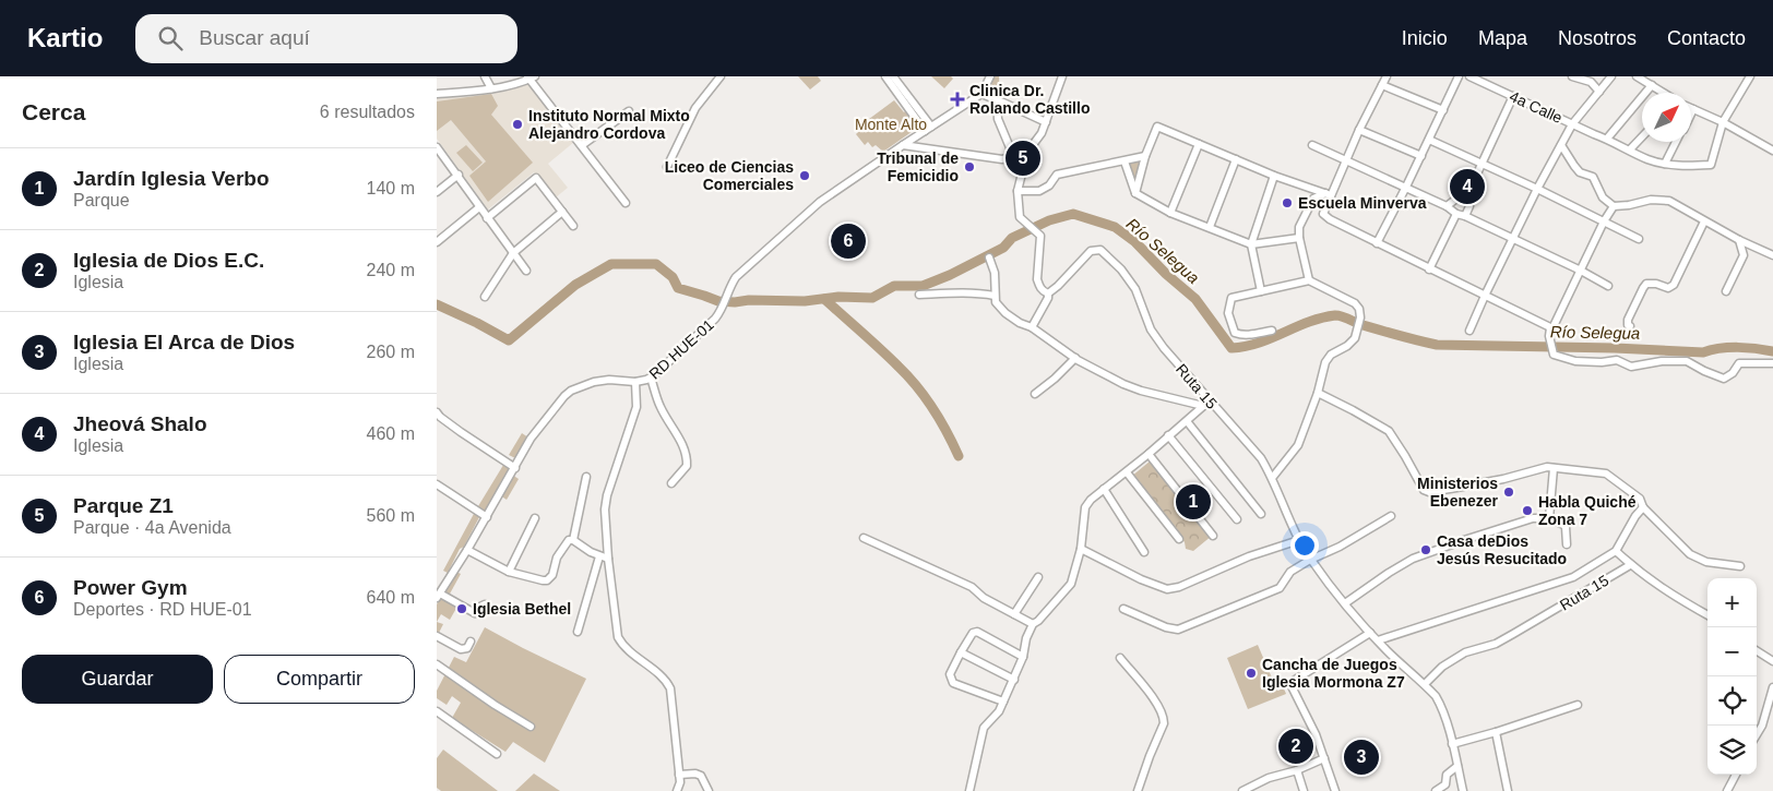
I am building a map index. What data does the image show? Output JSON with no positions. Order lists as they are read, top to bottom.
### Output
{
  "streets": {
    "street": ["4a Calle", "RD HUE-01", "Ruta 15"]
  },
  "water": ["Río Selegua"],
  "parks": ["Monte Alto"],
  "places": {
    "health": ["Clinica Dr. Rolando Castillo"],
    "other": [
      "Instituto Normal Mixto Alejandro Cordova",
      "Tribunal de Femicidio",
      "Liceo de Ciencias Comerciales",
      "Escuela Minverva",
      "Ministerios Ebenezer",
      "Habla Quiché Zona 7",
      "Casa deDios Jesús Resucitado",
      "Iglesia Bethel",
      "Cancha de Juegos Iglesia Mormona Z7"
    ]
  },
  "north": "top right",
  "page": {
    "header": "Kartio",
    "search": "Buscar aquí",
    "nav": [
      "Inicio",
      "Mapa",
      "Nosotros",
      "Contacto"
    ],
    "heading": ["Cerca", "6 resultados"],
    "pins": [
      "5",
      "4",
      "6",
      "1",
      "2",
      "3"
    ],
    "list": [
      {
        "mark": "1",
        "name": "Jardín Iglesia Verbo",
        "note": "Parque",
        "value": "140 m"
      },
      {
        "mark": "2",
        "name": "Iglesia de Dios E.C.",
        "note": "Iglesia",
        "value": "240 m"
      },
      {
        "mark": "3",
        "name": "Iglesia El Arca de Dios",
        "note": "Iglesia",
        "value": "260 m"
      },
      {
        "mark": "4",
        "name": "Jheová Shalo",
        "note": "Iglesia",
        "value": "460 m"
      },
      {
        "mark": "5",
        "name": "Parque Z1",
        "note": "Parque · 4a Avenida",
        "value": "560 m"
      },
      {
        "mark": "6",
        "name": "Power Gym",
        "note": "Deportes · RD HUE-01",
        "value": "640 m"
      }
    ],
    "map_buttons": ["+", "−"],
    "buttons": ["Guardar", "Compartir"]
  }
}
